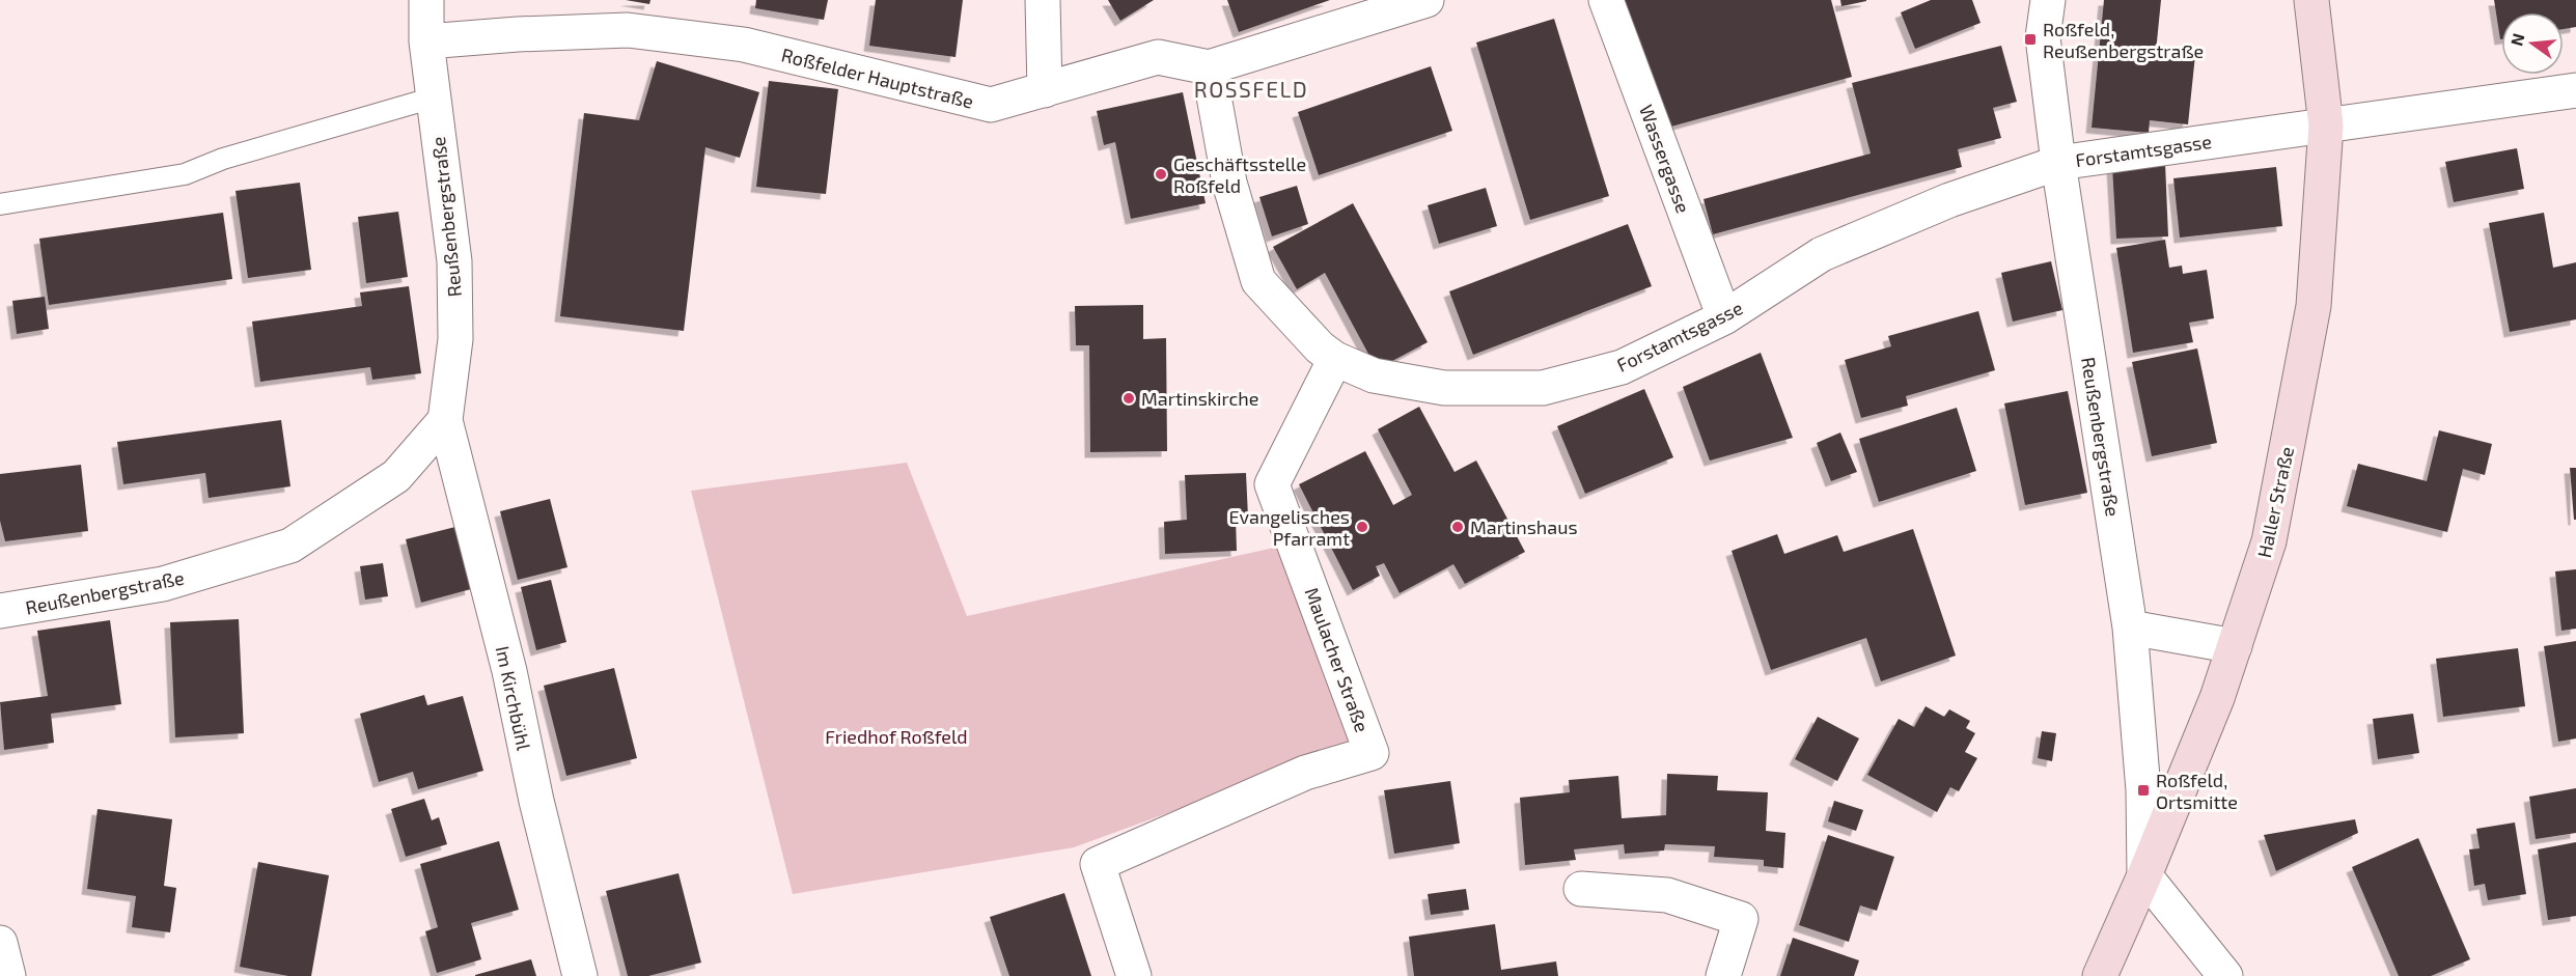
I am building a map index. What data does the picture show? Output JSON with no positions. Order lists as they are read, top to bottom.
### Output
{
  "streets": {
    "main road": ["Haller Straße"],
    "street": [
      "Roßfelder Hauptstraße",
      "Forstamtsgasse",
      "Wassergasse",
      "Reußenbergstraße",
      "Maulacher Straße",
      "Im Kirchbühl"
    ]
  },
  "crossings": [
    ["Roßfelder Hauptstraße", "Forstamtsgasse"],
    ["Roßfelder Hauptstraße", "Reußenbergstraße"],
    ["Forstamtsgasse", "Wassergasse"],
    ["Forstamtsgasse", "Reußenbergstraße"],
    ["Forstamtsgasse", "Haller Straße"],
    ["Forstamtsgasse", "Maulacher Straße"],
    ["Reußenbergstraße", "Haller Straße"],
    ["Reußenbergstraße", "Im Kirchbühl"]
  ],
  "districts": ["ROSSFELD"],
  "parks": ["Friedhof Roßfeld"],
  "places": {
    "transit": ["Roßfeld, Reußenbergstraße", "Roßfeld, Ortsmitte"],
    "other": [
      "Geschäftsstelle Roßfeld",
      "Martinskirche",
      "Evangelisches Pfarramt",
      "Martinshaus"
    ]
  },
  "north": "left"
}
